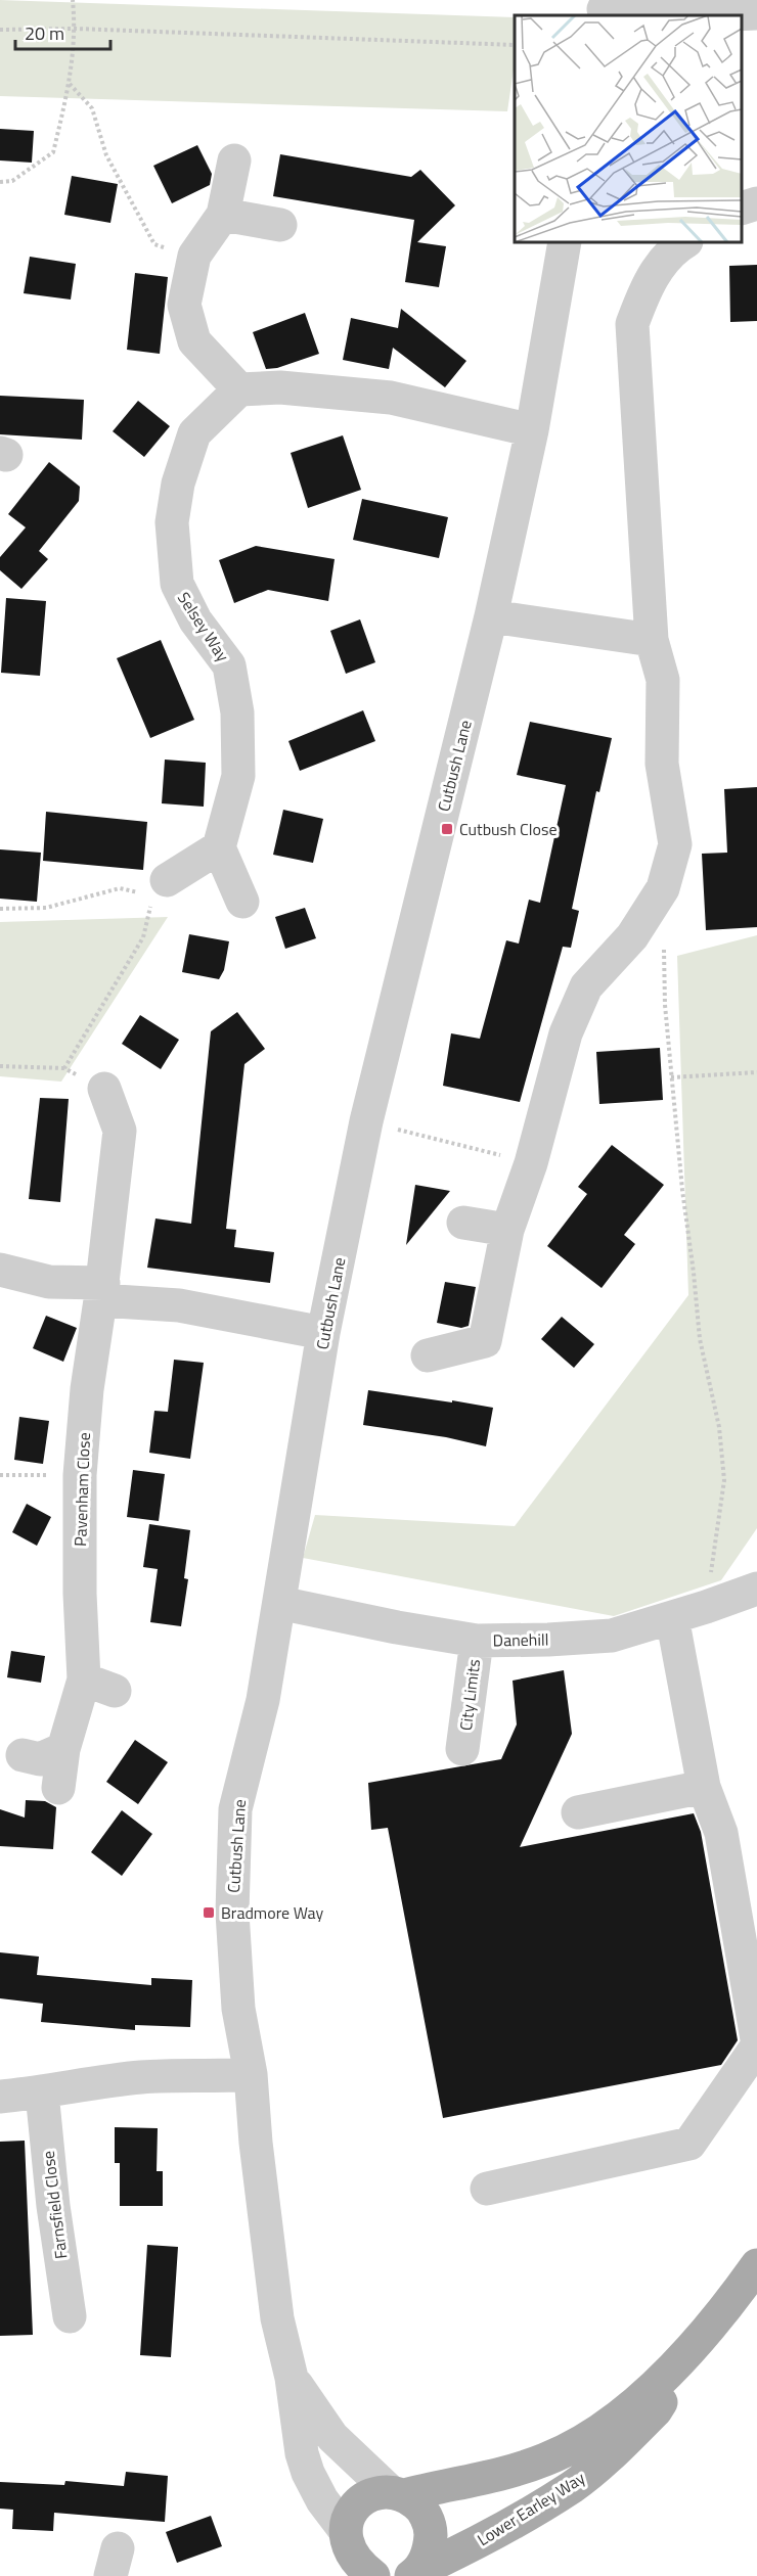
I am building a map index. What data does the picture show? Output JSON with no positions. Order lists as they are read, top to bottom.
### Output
{
  "streets": {
    "main road": ["Lower Earley Way"],
    "street": [
      "Selsey Way",
      "Cutbush Lane",
      "Pavenham Close",
      "Danehill",
      "City Limits",
      "Farnsfield Close"
    ]
  },
  "crossings": [
    ["Cutbush Lane", "Danehill"],
    ["Cutbush Lane", "Lower Earley Way"],
    ["Danehill", "City Limits"]
  ],
  "places": {
    "transit": ["Cutbush Close", "Bradmore Way"]
  },
  "scale_bar": "20 m"
}
